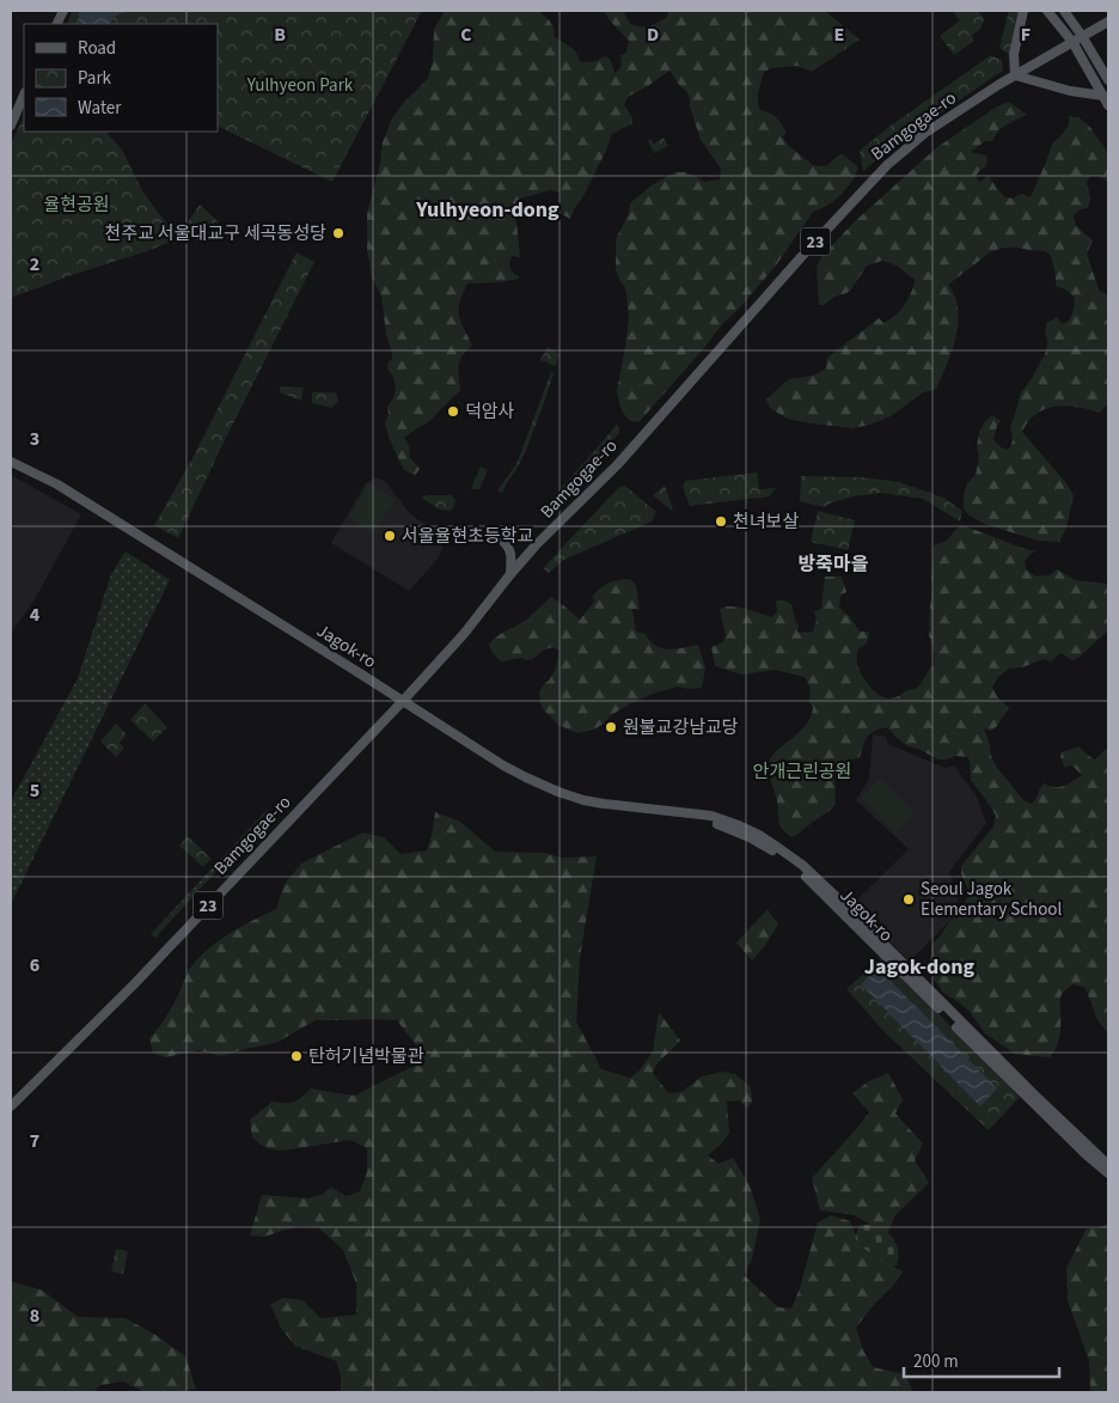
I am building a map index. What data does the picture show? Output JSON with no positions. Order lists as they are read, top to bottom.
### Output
{
  "streets": {
    "main road": ["Bamgogae-ro", "23", "Jagok-ro"]
  },
  "crossings": [
    ["Bamgogae-ro", "Jagok-ro"]
  ],
  "districts": ["Yulhyeon-dong", "방죽마을", "Jagok-dong"],
  "parks": ["Yulhyeon Park", "율현공원", "안개근린공원"],
  "places": [
    "천주교 서울대교구 세곡동성당",
    "덕암사",
    "천녀보살",
    "서울율현초등학교",
    "원불교강남교당",
    "Seoul Jagok Elementary School",
    "탄허기념박물관"
  ],
  "legend": ["Road", "Park", "Water"],
  "scale_bar": "200 m",
  "grid": {
    "columns": [
      "B",
      "C",
      "D",
      "E",
      "F"
    ],
    "rows": [
      "2",
      "3",
      "4",
      "5",
      "6",
      "7",
      "8"
    ]
  }
}
